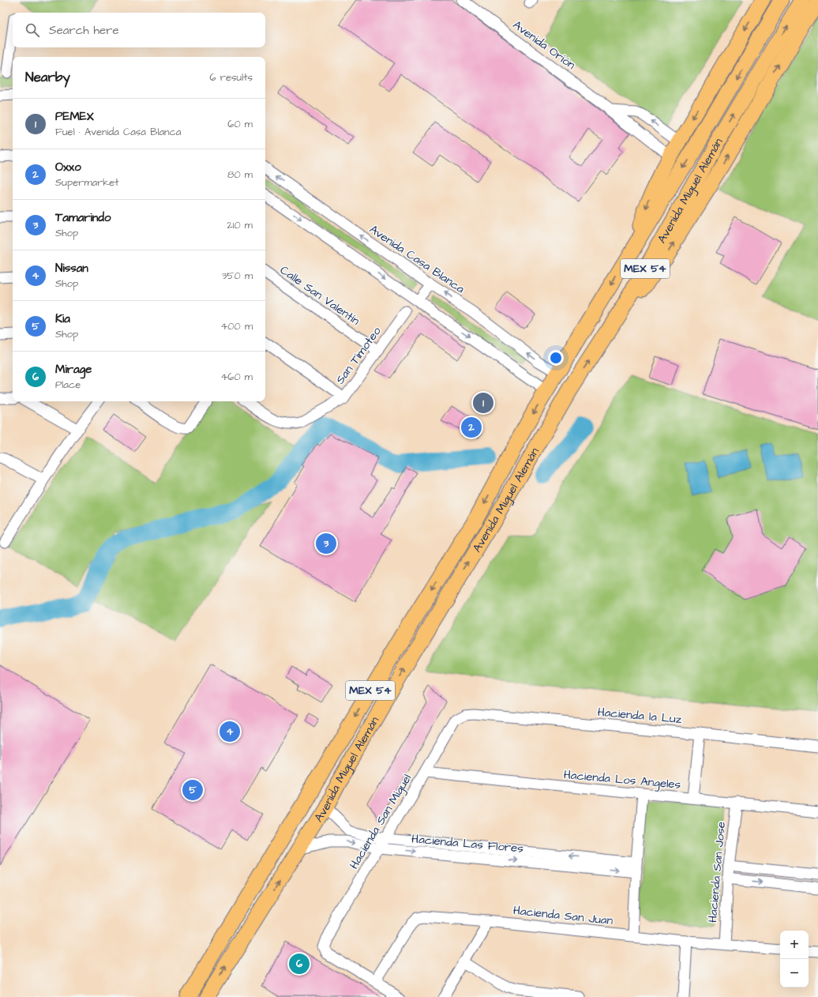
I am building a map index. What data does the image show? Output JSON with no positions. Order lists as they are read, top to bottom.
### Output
{
  "streets": {
    "highway": ["Avenida Miguel Alemán", "MEX 54"],
    "street": [
      "Avenida Orión",
      "Avenida Casa Blanca",
      "Calle San Valentín",
      "San Timoteo",
      "Hacienda la Luz",
      "Hacienda Los Angeles",
      "Hacienda San Miguel",
      "Hacienda Las Flores",
      "Hacienda San Jose",
      "Hacienda San Juan"
    ]
  },
  "crossings": [
    ["Avenida Miguel Alemán", "Avenida Casa Blanca"],
    ["Avenida Miguel Alemán", "Hacienda Las Flores"],
    ["Calle San Valentín", "San Timoteo"],
    ["Hacienda la Luz", "Hacienda San Miguel"],
    ["Hacienda Los Angeles", "Hacienda San Miguel"],
    ["Hacienda Los Angeles", "Hacienda San Jose"],
    ["Hacienda San Miguel", "Hacienda Las Flores"],
    ["Hacienda San Miguel", "Hacienda San Juan"],
    ["Hacienda San Jose", "Hacienda San Juan"]
  ],
  "page": {
    "search": "Search here",
    "heading": ["Nearby", "6 results"],
    "list": [
      {
        "mark": "1",
        "name": "PEMEX",
        "note": "Fuel · Avenida Casa Blanca",
        "value": "60 m"
      },
      {
        "mark": "2",
        "name": "Oxxo",
        "note": "Supermarket",
        "value": "80 m"
      },
      {
        "mark": "3",
        "name": "Tamarindo",
        "note": "Shop",
        "value": "210 m"
      },
      {
        "mark": "4",
        "name": "Nissan",
        "note": "Shop",
        "value": "350 m"
      },
      {
        "mark": "5",
        "name": "Kia",
        "note": "Shop",
        "value": "400 m"
      },
      {
        "mark": "6",
        "name": "Mirage",
        "note": "Place",
        "value": "460 m"
      }
    ],
    "pins": [
      "1",
      "2",
      "3",
      "4",
      "5",
      "6"
    ],
    "map_buttons": ["+", "−"]
  }
}
